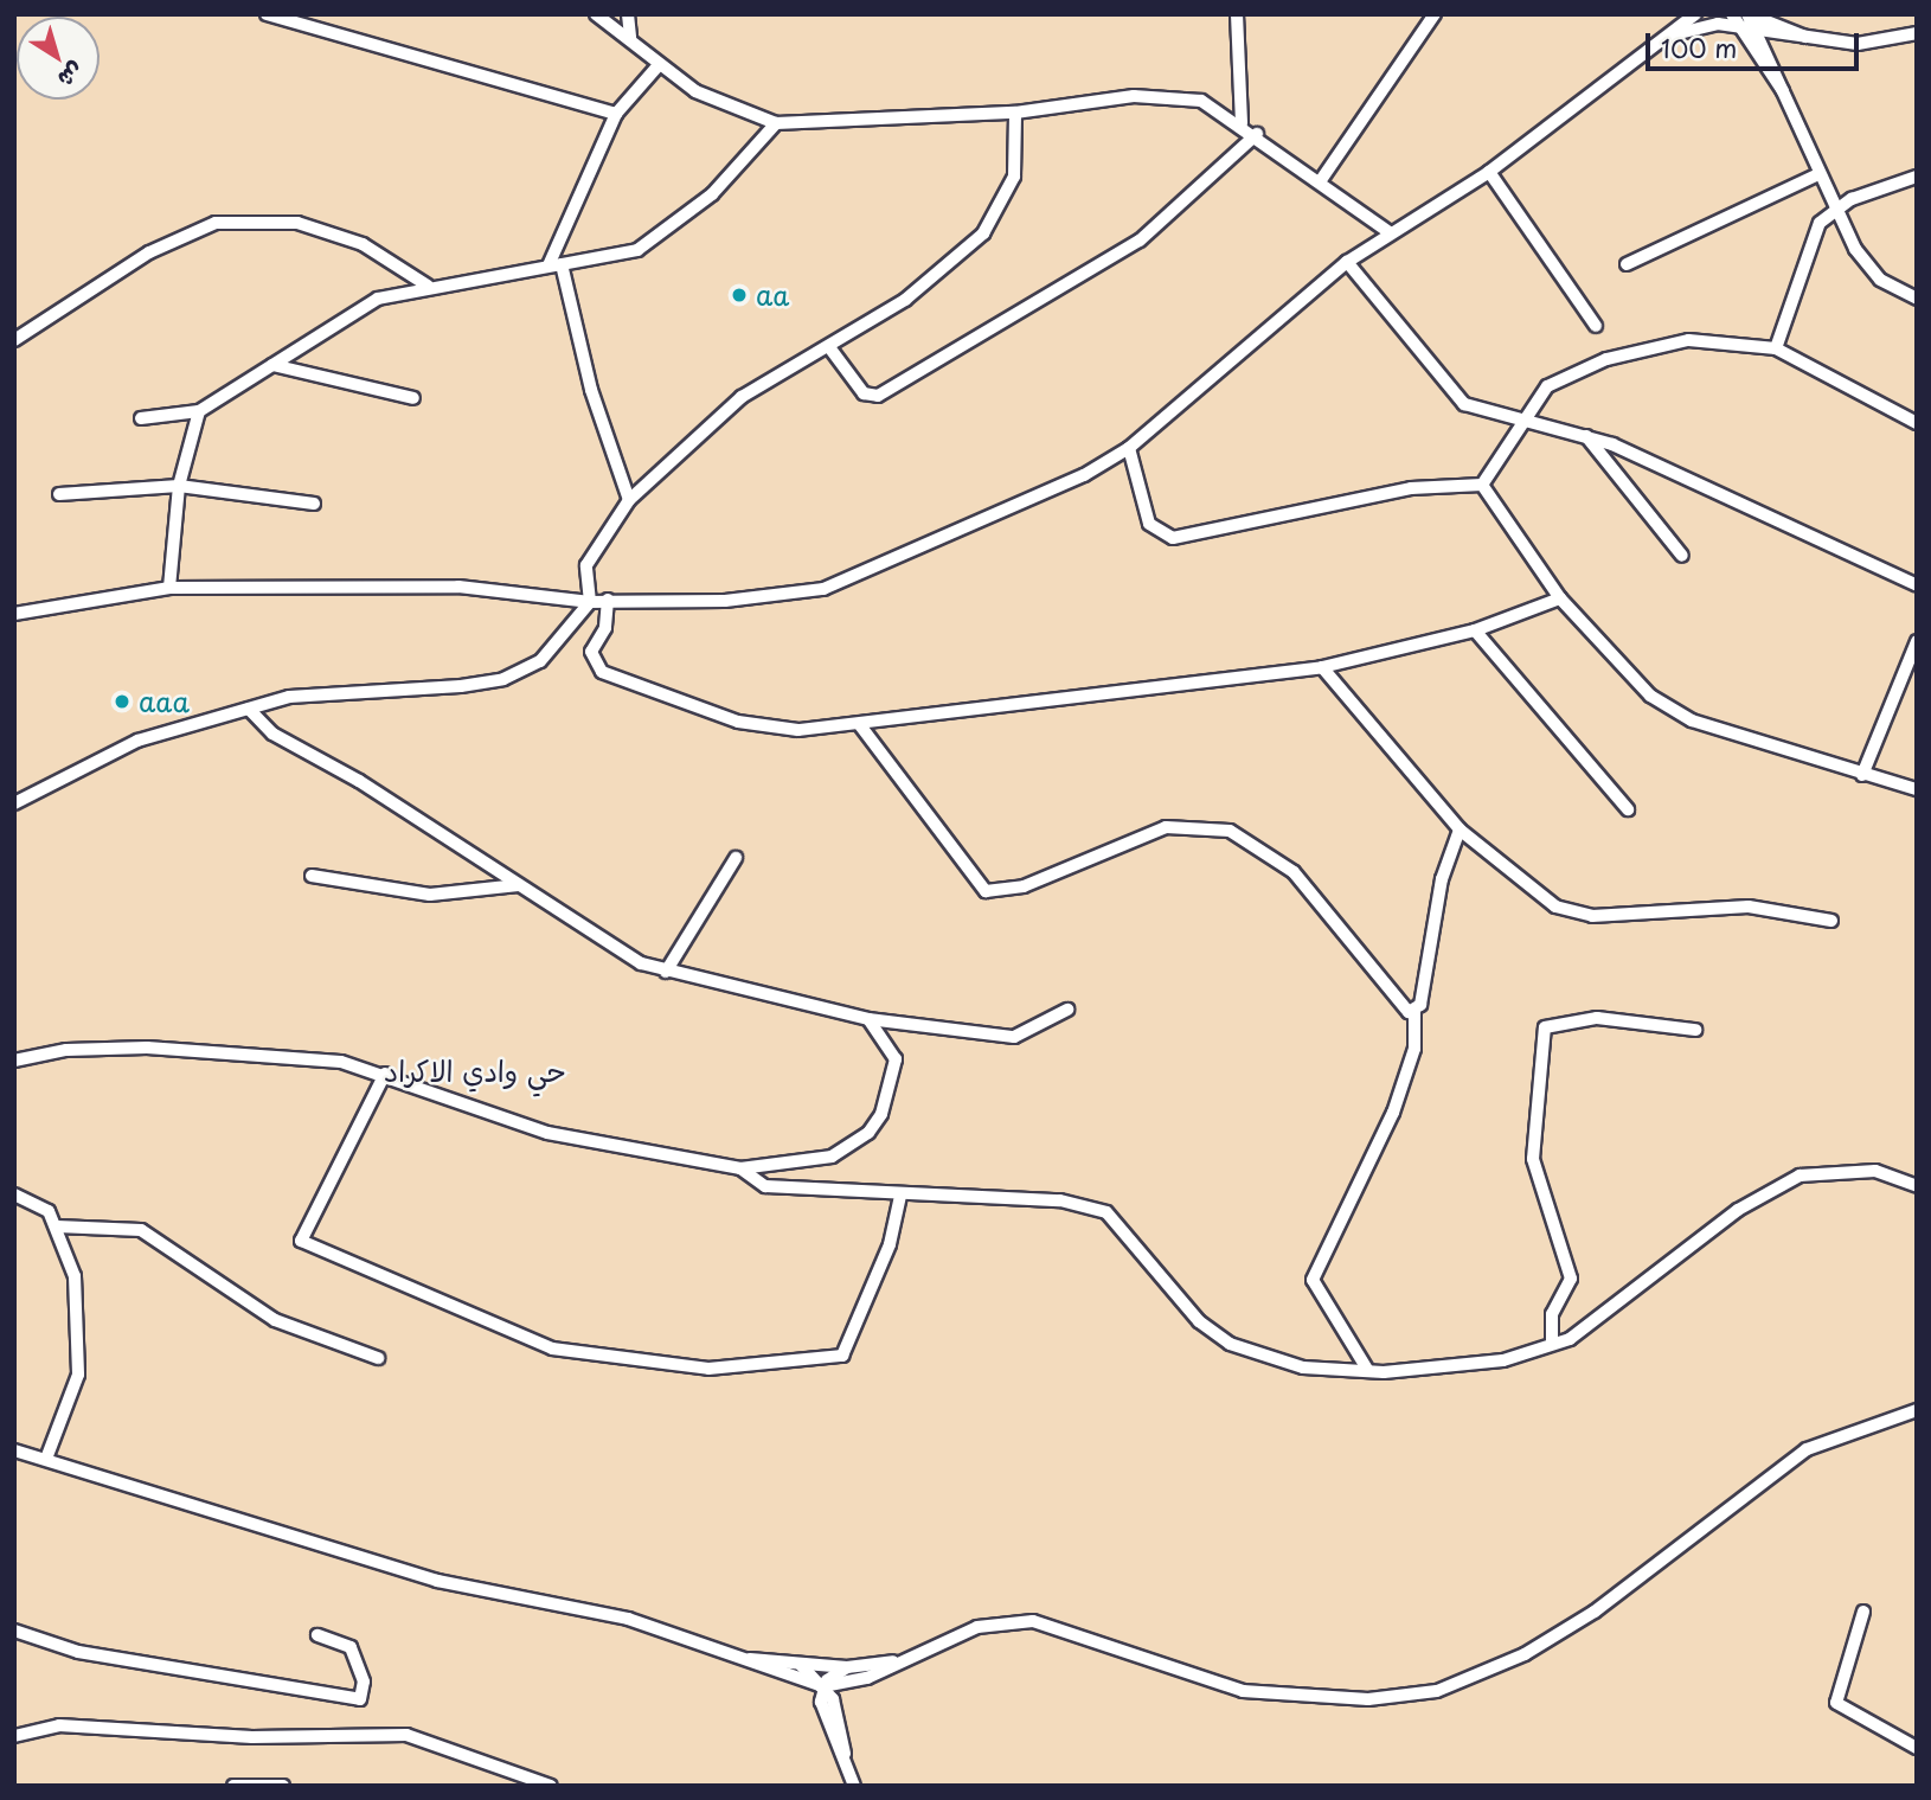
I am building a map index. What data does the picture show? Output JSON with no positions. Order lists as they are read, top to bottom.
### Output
{
  "districts": ["حي وادي الاكراد"],
  "places": ["aa", "aaa"],
  "scale_bar": "100 m",
  "north": "bottom right"
}
